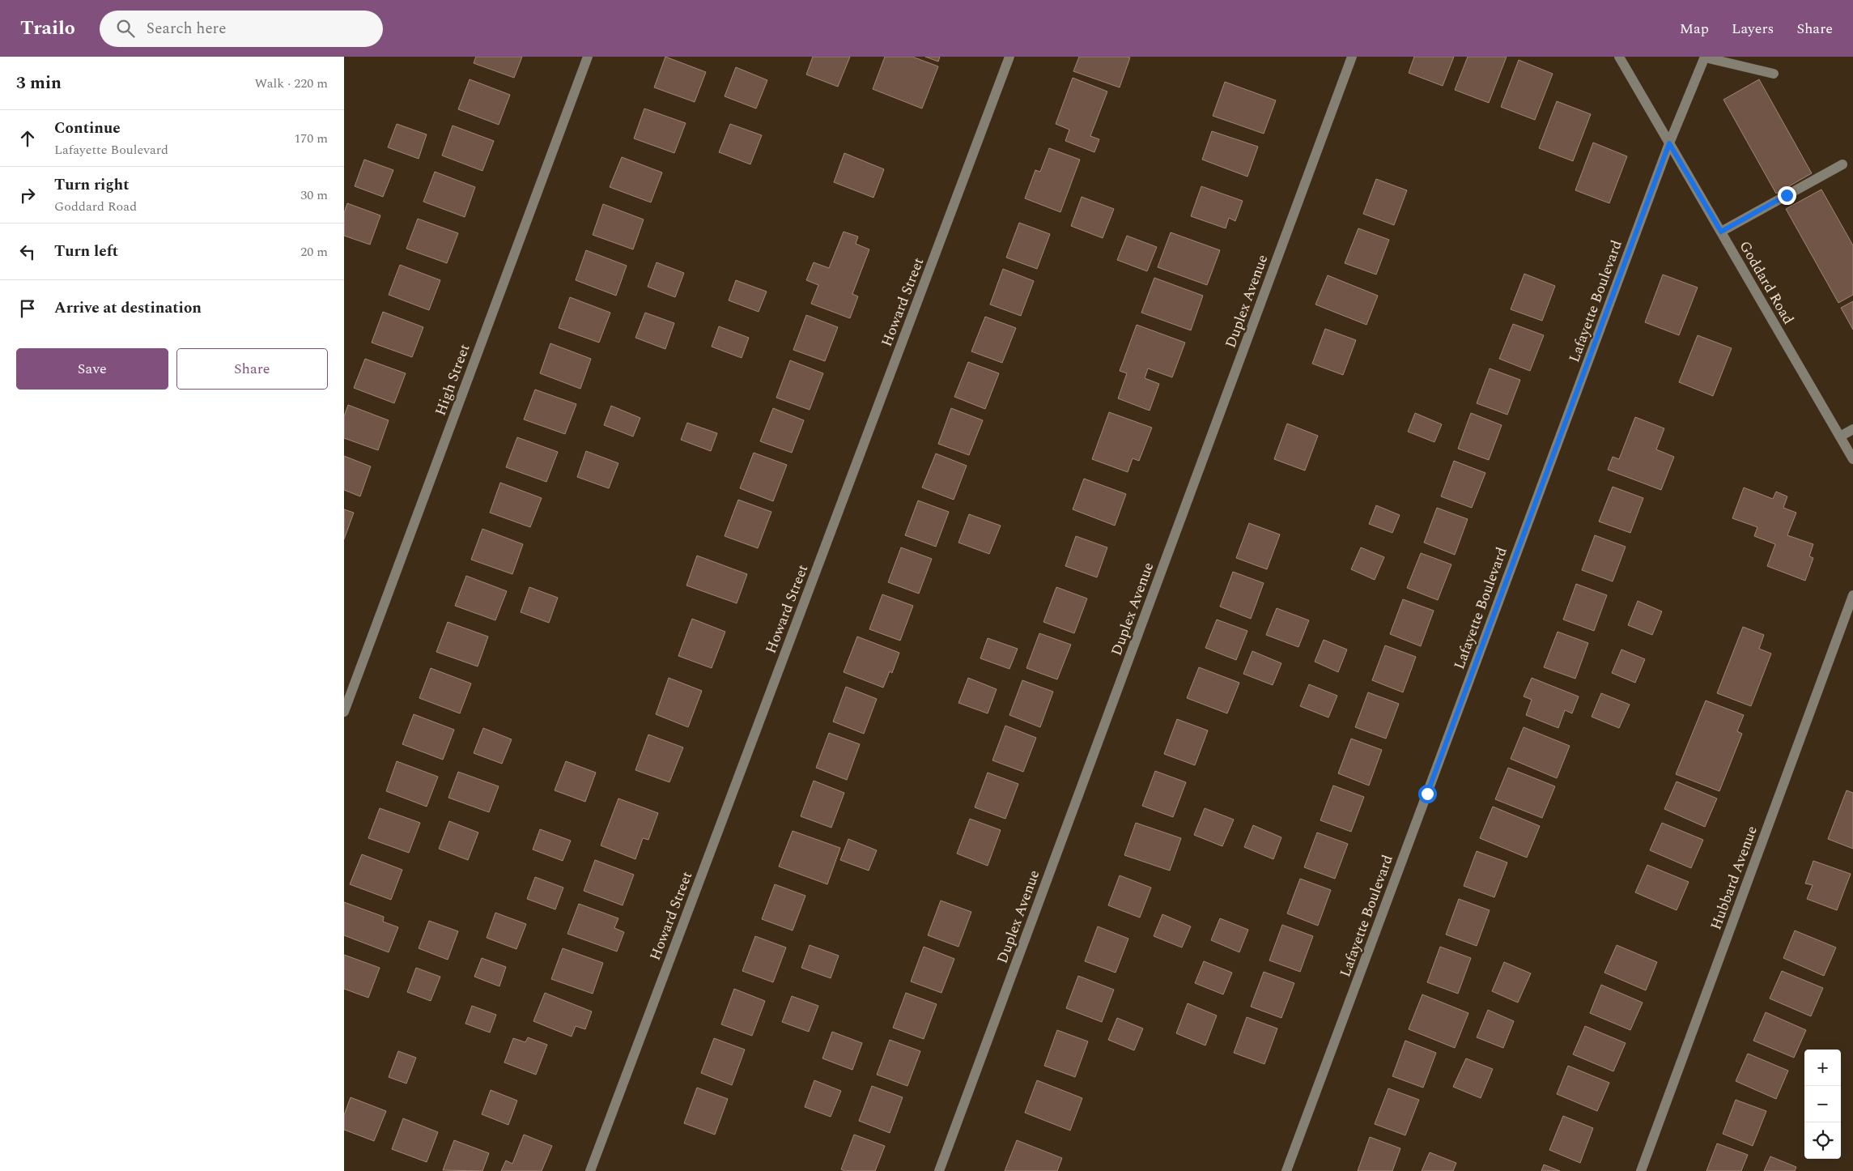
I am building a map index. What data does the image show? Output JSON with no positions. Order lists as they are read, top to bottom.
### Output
{
  "streets": {
    "street": [
      "Goddard Road",
      "Duplex Avenue",
      "Lafayette Boulevard",
      "Howard Street",
      "High Street",
      "Hubbard Avenue"
    ]
  },
  "crossings": [
    ["Goddard Road", "Lafayette Boulevard"]
  ],
  "page": {
    "header": "Trailo",
    "search": "Search here",
    "nav": ["Map", "Layers", "Share"],
    "heading": ["3 min", "Walk · 220 m"],
    "list": [
      ["Continue", "Lafayette Boulevard", "170 m"],
      ["Turn right", "Goddard Road", "30 m"],
      ["Turn left", "20 m"],
      "Arrive at destination"
    ],
    "buttons": ["Save", "Share"],
    "map_buttons": ["+", "−"]
  }
}
